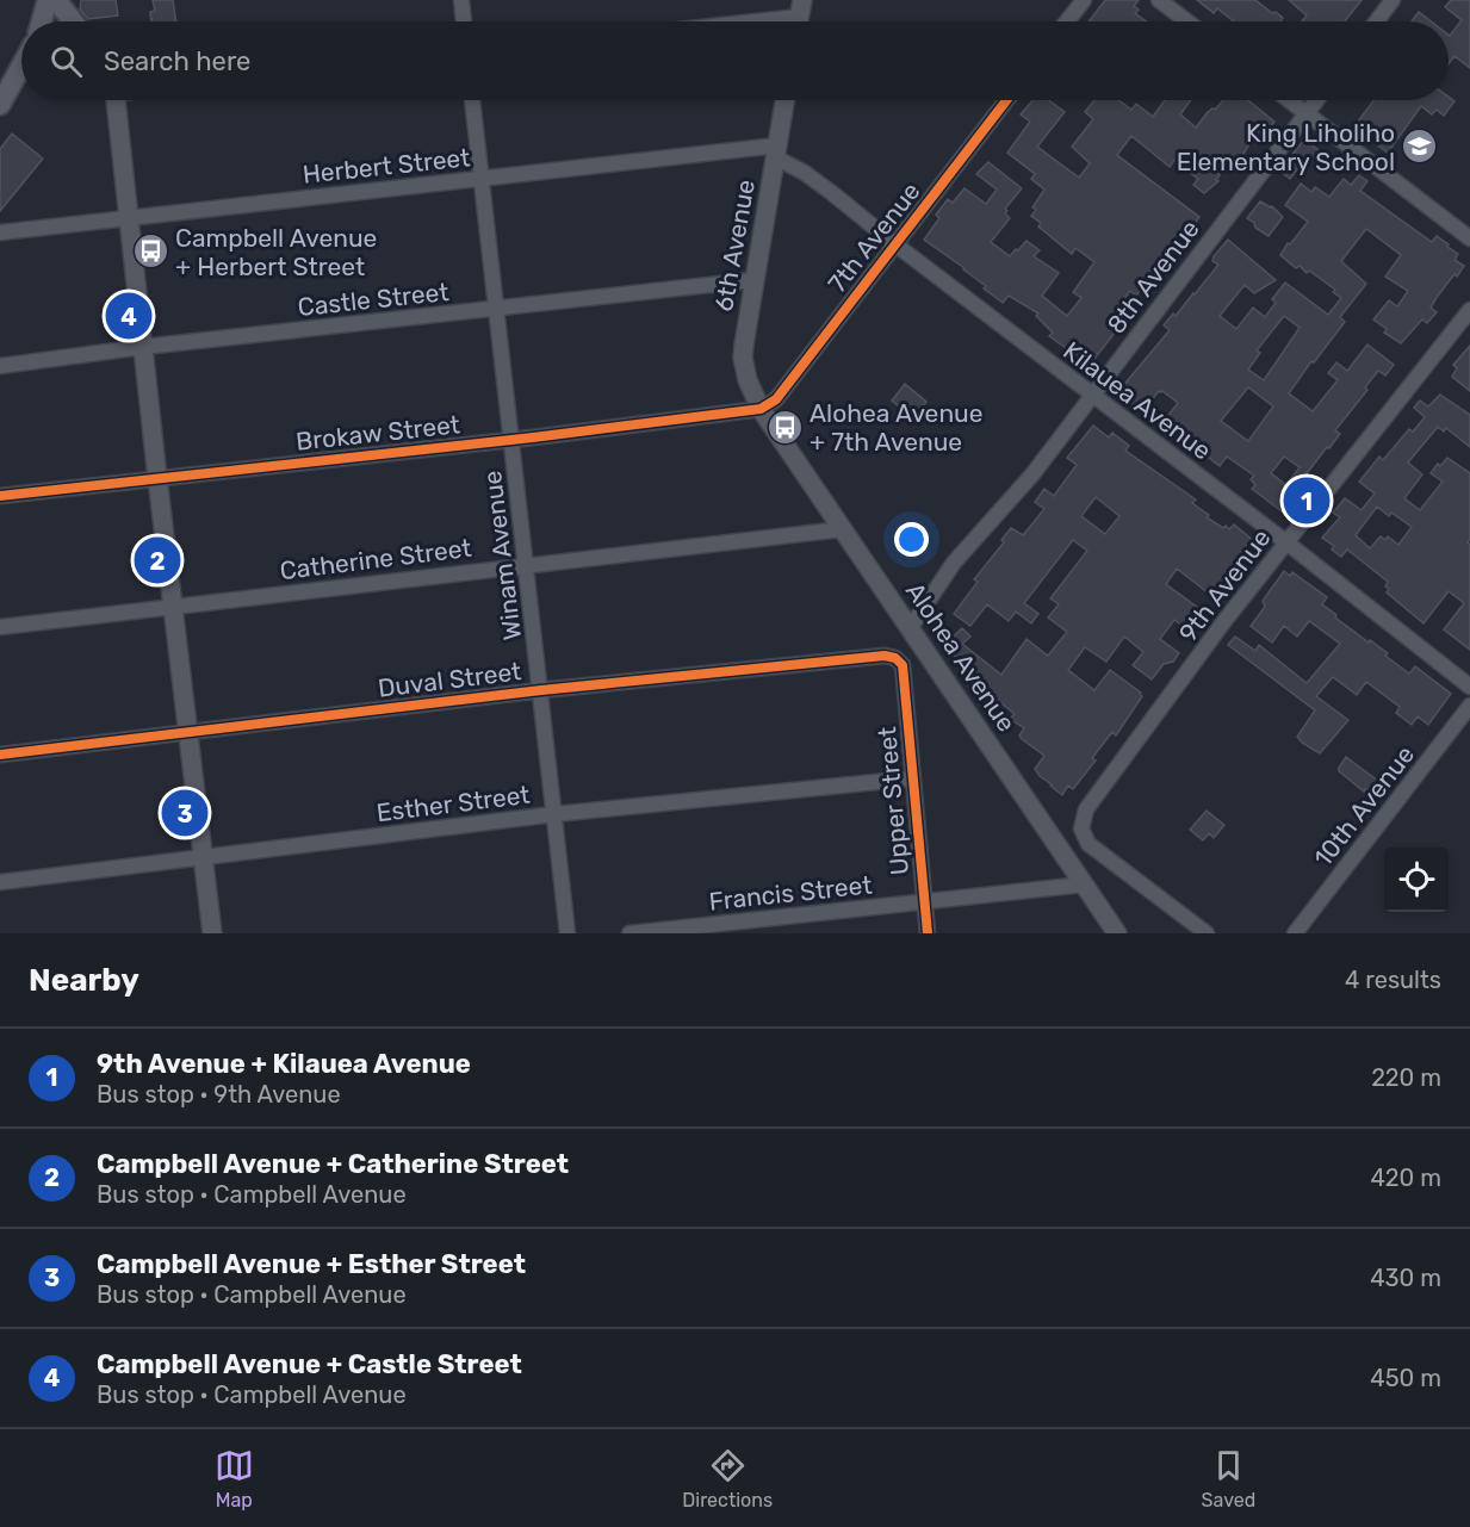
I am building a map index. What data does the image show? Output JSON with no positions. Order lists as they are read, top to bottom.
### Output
{
  "streets": {
    "street": [
      "Herbert Street",
      "7th Avenue",
      "6th Avenue",
      "8th Avenue",
      "Castle Street",
      "Kilauea Avenue",
      "Brokaw Street",
      "Winam Avenue",
      "Catherine Street",
      "9th Avenue",
      "Alohea Avenue",
      "Duval Street",
      "Upper Street",
      "Esther Street",
      "10th Avenue",
      "Francis Street"
    ]
  },
  "crossings": [
    ["Herbert Street", "6th Avenue"],
    ["Herbert Street", "Kilauea Avenue"],
    ["Herbert Street", "Winam Avenue"],
    ["7th Avenue", "6th Avenue"],
    ["7th Avenue", "Kilauea Avenue"],
    ["7th Avenue", "Brokaw Street"],
    ["7th Avenue", "Alohea Avenue"],
    ["6th Avenue", "Castle Street"],
    ["6th Avenue", "Kilauea Avenue"],
    ["6th Avenue", "Brokaw Street"],
    ["6th Avenue", "Alohea Avenue"],
    ["8th Avenue", "Kilauea Avenue"],
    ["8th Avenue", "Alohea Avenue"],
    ["Castle Street", "Winam Avenue"],
    ["Kilauea Avenue", "9th Avenue"],
    ["Brokaw Street", "Winam Avenue"],
    ["Brokaw Street", "Alohea Avenue"],
    ["Winam Avenue", "Catherine Street"],
    ["Winam Avenue", "Duval Street"],
    ["Winam Avenue", "Esther Street"],
    ["Catherine Street", "Alohea Avenue"],
    ["Alohea Avenue", "Francis Street"],
    ["Duval Street", "Upper Street"],
    ["Upper Street", "Esther Street"],
    ["Upper Street", "Francis Street"]
  ],
  "places": {
    "school or university": ["King Liholiho Elementary School"],
    "bus stop": ["Campbell Avenue + Herbert Street", "Alohea Avenue + 7th Avenue"]
  },
  "page": {
    "search": "Search here",
    "pins": [
      "4",
      "1",
      "2",
      "3"
    ],
    "heading": ["Nearby", "4 results"],
    "list": [
      {
        "mark": "1",
        "name": "9th Avenue + Kilauea Avenue",
        "note": "Bus stop · 9th Avenue",
        "value": "220 m"
      },
      {
        "mark": "2",
        "name": "Campbell Avenue + Catherine Street",
        "note": "Bus stop · Campbell Avenue",
        "value": "420 m"
      },
      {
        "mark": "3",
        "name": "Campbell Avenue + Esther Street",
        "note": "Bus stop · Campbell Avenue",
        "value": "430 m"
      },
      {
        "mark": "4",
        "name": "Campbell Avenue + Castle Street",
        "note": "Bus stop · Campbell Avenue",
        "value": "450 m"
      }
    ],
    "nav": ["Map", "Directions", "Saved"]
  }
}
